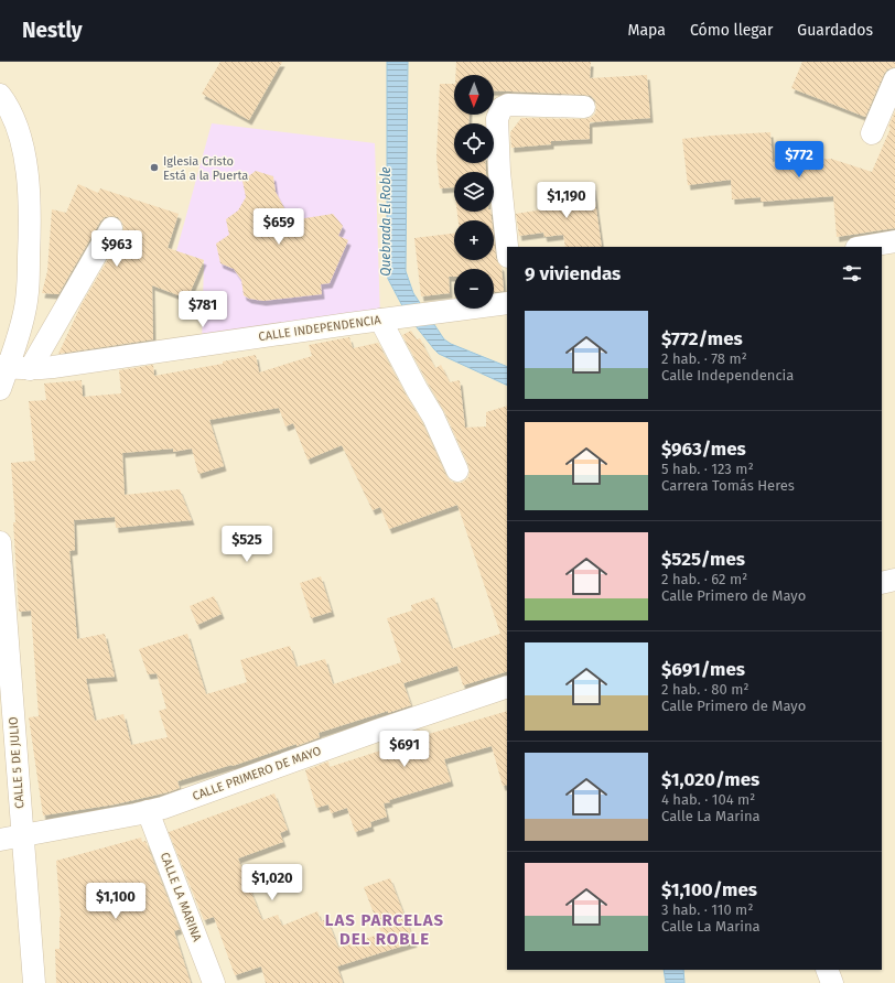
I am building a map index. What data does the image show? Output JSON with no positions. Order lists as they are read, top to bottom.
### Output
{
  "streets": {
    "street": [
      "CALLE INDEPENDENCIA",
      "CALLE 5 DE JULIO",
      "CALLE PRIMERO DE MAYO",
      "CALLE LA MARINA"
    ]
  },
  "crossings": [
    ["CALLE 5 DE JULIO", "CALLE PRIMERO DE MAYO"],
    ["CALLE PRIMERO DE MAYO", "CALLE LA MARINA"]
  ],
  "districts": ["LAS PARCELAS DEL ROBLE"],
  "water": ["Quebrada El Roble"],
  "places": ["Iglesia Cristo Está a la Puerta"],
  "north": "bottom",
  "page": {
    "header": "Nestly",
    "nav": ["Mapa", "Cómo llegar", "Guardados"],
    "map_buttons": ["+", "−"],
    "price": [
      "$772",
      "$1,190",
      "$659",
      "$963",
      "$781",
      "$525",
      "$691",
      "$1,020",
      "$1,100"
    ],
    "heading": "9 viviendas",
    "list": [
      {
        "name": "$772/mes",
        "note": "2 hab. · 78 m² · Calle Independencia"
      },
      {
        "name": "$963/mes",
        "note": "5 hab. · 123 m² · Carrera Tomás Heres"
      },
      {
        "name": "$525/mes",
        "note": "2 hab. · 62 m² · Calle Primero de Mayo"
      },
      {
        "name": "$691/mes",
        "note": "2 hab. · 80 m² · Calle Primero de Mayo"
      },
      {
        "name": "$1,020/mes",
        "note": "4 hab. · 104 m² · Calle La Marina"
      },
      {
        "name": "$1,100/mes",
        "note": "3 hab. · 110 m² · Calle La Marina"
      }
    ]
  }
}
